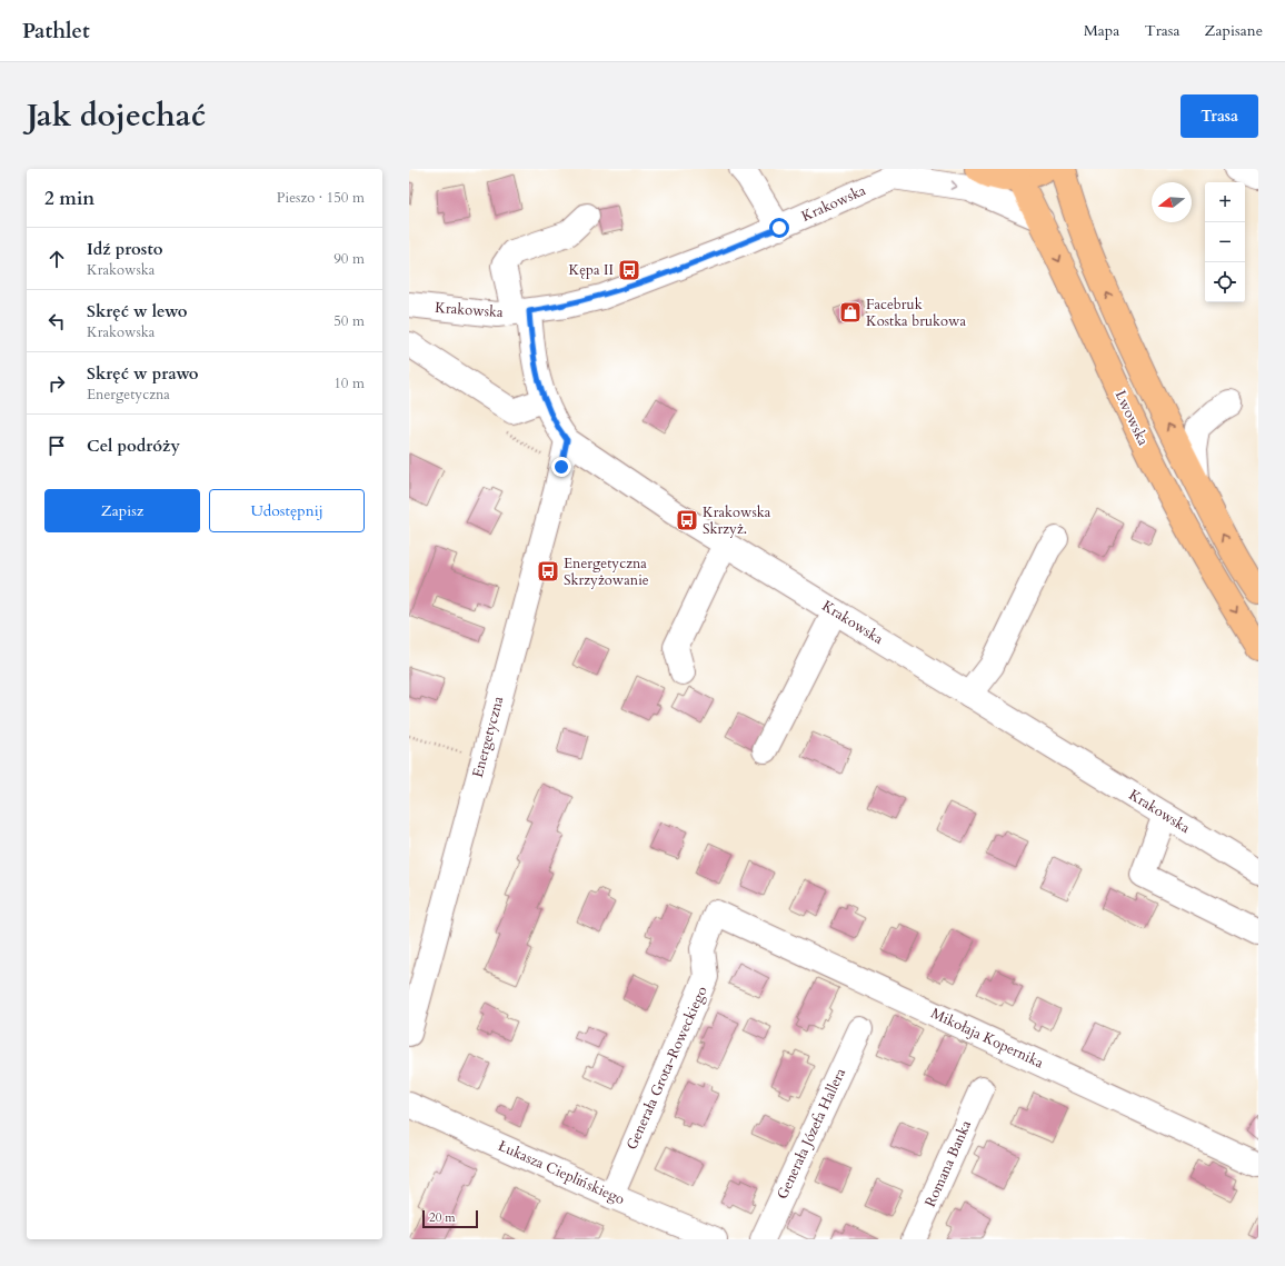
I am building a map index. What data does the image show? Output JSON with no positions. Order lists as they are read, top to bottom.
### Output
{
  "streets": {
    "main road": ["Lwowska"],
    "street": [
      "Krakowska",
      "Energetyczna",
      "Mikołaja Kopernika",
      "Generała Grota-Roweckiego",
      "Generała Józefa Hallera",
      "Romana Banka",
      "Łukasza Cieplińskiego"
    ]
  },
  "crossings": [
    ["Krakowska", "Energetyczna"],
    ["Mikołaja Kopernika", "Generała Grota-Roweckiego"],
    ["Generała Grota-Roweckiego", "Łukasza Cieplińskiego"]
  ],
  "places": {
    "bus stop": ["Kępa II", "Krakowska Skrzyż.", "Energetyczna Skrzyżowanie"],
    "shop": ["Facebruk Kostka brukowa"]
  },
  "scale_bar": "20 m",
  "north": "left",
  "page": {
    "header": "Pathlet",
    "nav": ["Mapa", "Trasa", "Zapisane"],
    "title": "Jak dojechać",
    "buttons": [
      "Trasa",
      ["Zapisz", "Udostępnij"]
    ],
    "heading": ["2 min", "Pieszo · 150 m"],
    "map_buttons": ["+", "−"],
    "list": [
      ["Idź prosto", "Krakowska", "90 m"],
      ["Skręć w lewo", "Krakowska", "50 m"],
      ["Skręć w prawo", "Energetyczna", "10 m"],
      "Cel podróży"
    ],
    "scale": "20 m"
  }
}
